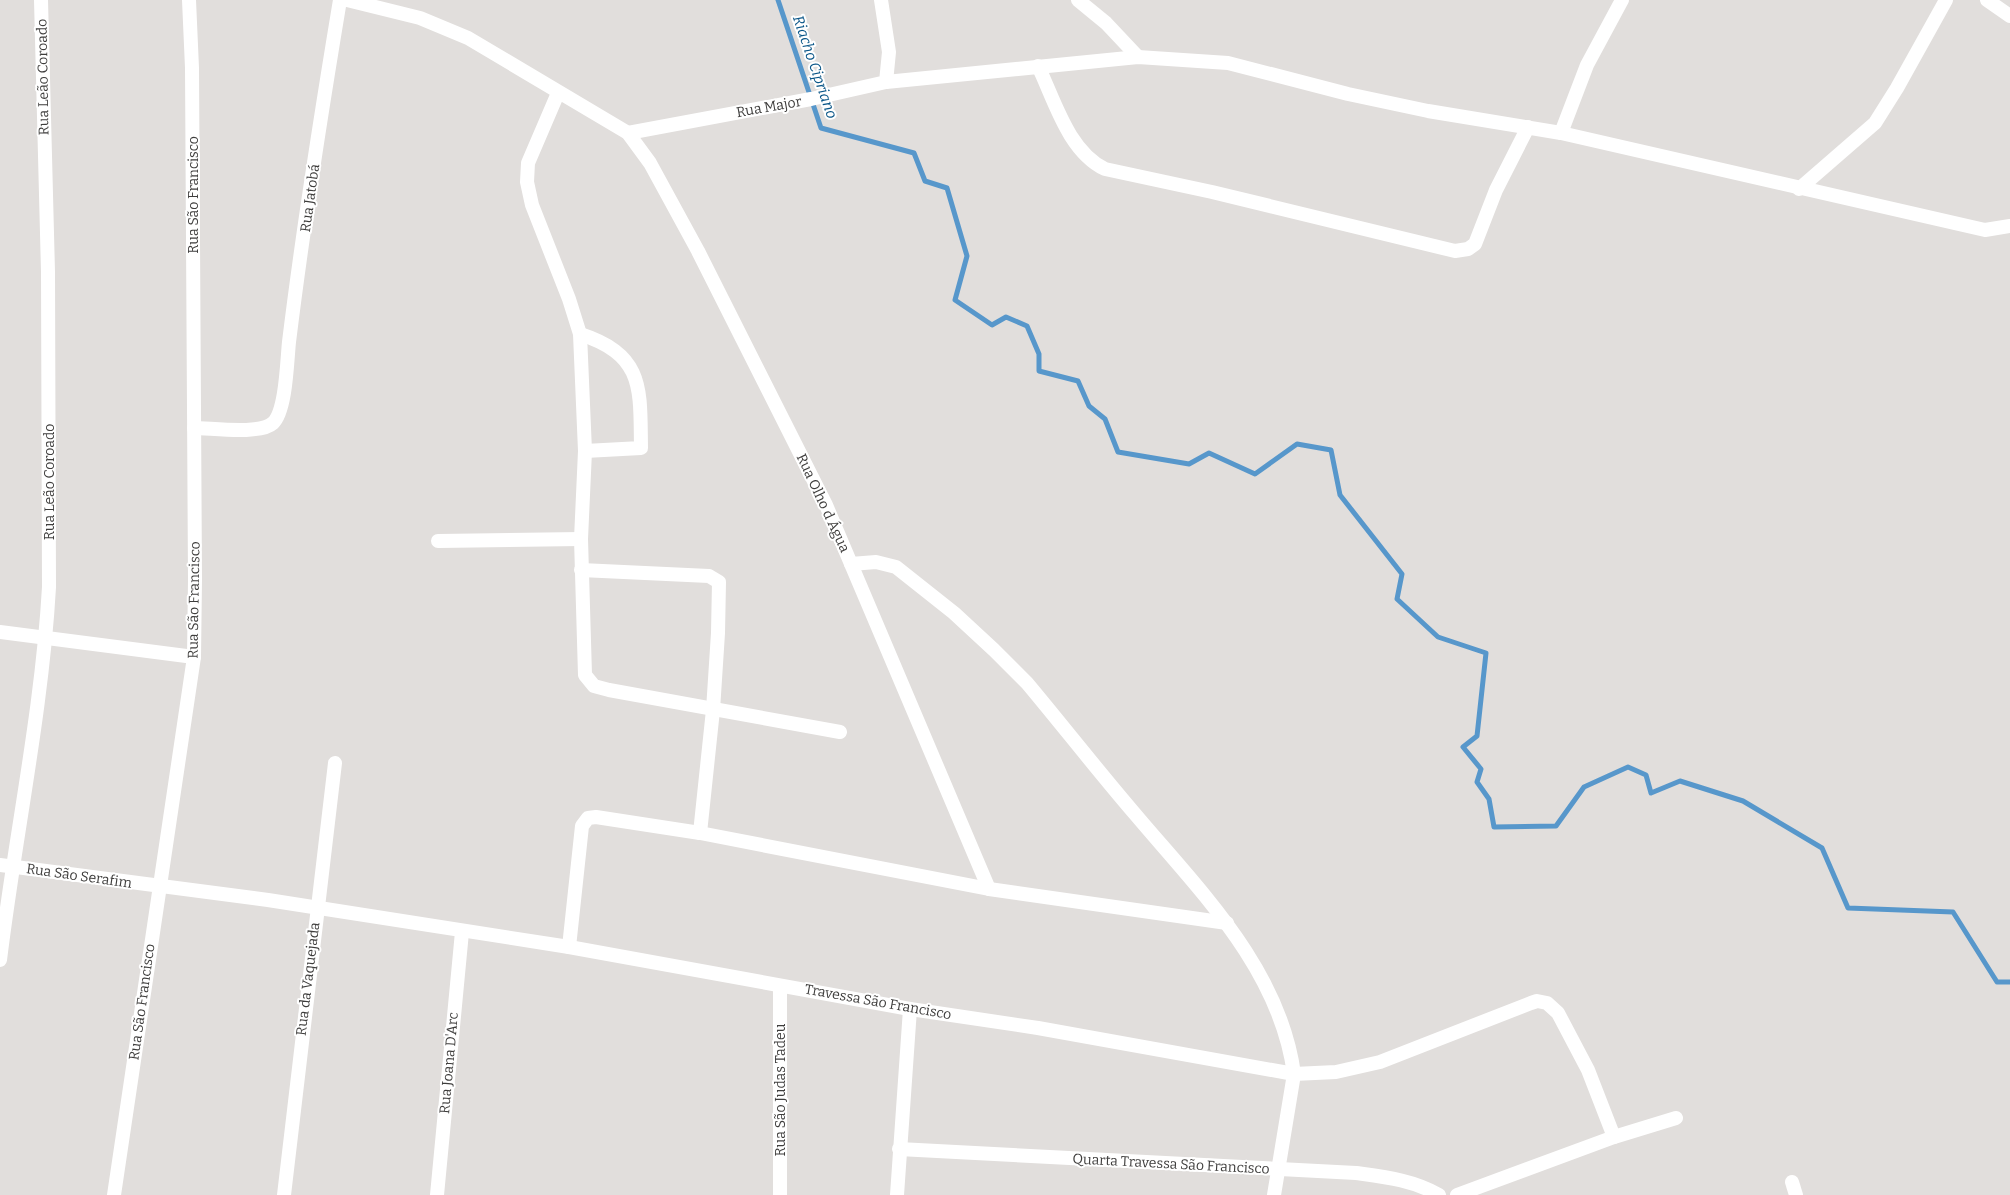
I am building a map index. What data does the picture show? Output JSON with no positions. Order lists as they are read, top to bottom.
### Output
{
  "streets": {
    "street": [
      "Rua Leão Coroado",
      "Rua Major",
      "Rua São Francisco",
      "Rua Jatobá",
      "Rua Olho d Água",
      "Rua São Serafim",
      "Rua da Vaquejada",
      "Travessa São Francisco",
      "Rua Joana D'Arc",
      "Rua São Judas Tadeu",
      "Quarta Travessa São Francisco"
    ]
  },
  "crossings": [
    ["Rua Leão Coroado", "Rua São Serafim"],
    ["Rua Major", "Rua Olho d Água"],
    ["Rua São Francisco", "Rua Jatobá"],
    ["Rua São Francisco", "Rua São Serafim"],
    ["Rua São Serafim", "Rua da Vaquejada"],
    ["Rua São Serafim", "Travessa São Francisco"],
    ["Rua da Vaquejada", "Travessa São Francisco"],
    ["Travessa São Francisco", "Rua Joana D'Arc"],
    ["Travessa São Francisco", "Rua São Judas Tadeu"]
  ],
  "water": ["Riacho Cipriano"]
}
